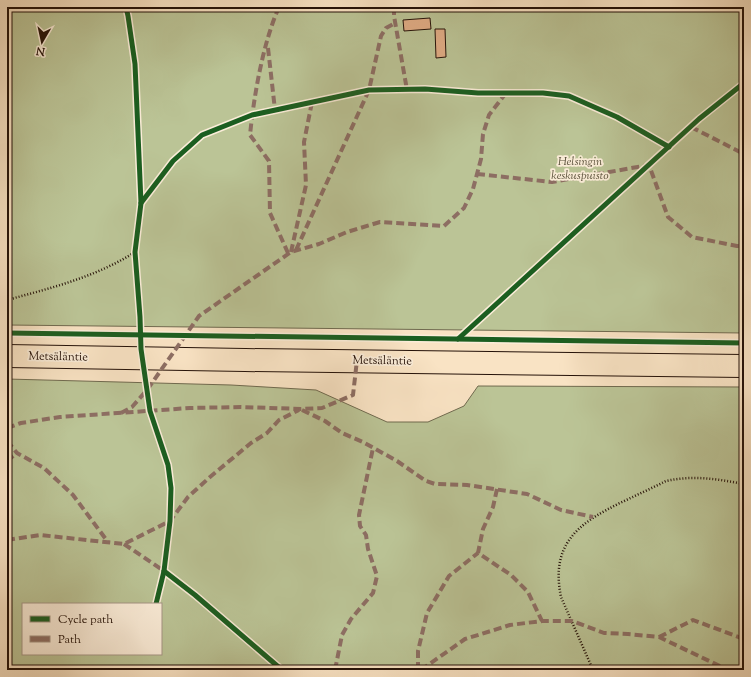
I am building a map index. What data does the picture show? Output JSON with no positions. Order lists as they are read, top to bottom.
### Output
{
  "streets": {
    "main road": ["Metsäläntie"]
  },
  "parks": ["Helsingin keskuspuisto"],
  "legend": ["Cycle path", "Path"],
  "north": "bottom"
}
